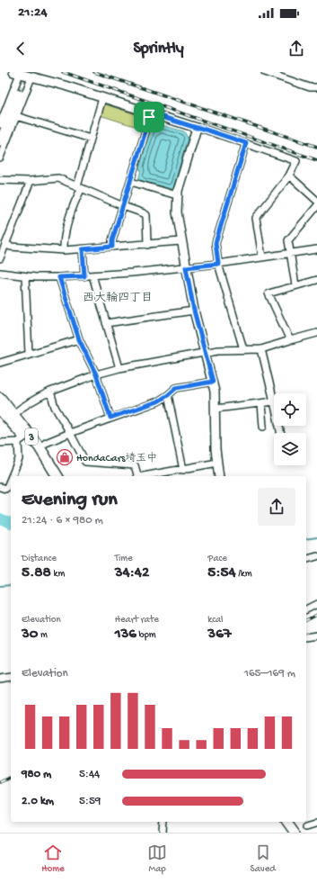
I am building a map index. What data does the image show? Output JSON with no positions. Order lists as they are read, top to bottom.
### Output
{
  "streets": {
    "main road": ["3"]
  },
  "districts": ["西大輪四丁目"],
  "places": {
    "shop": ["HondaCars埼玉中"]
  },
  "page": {
    "status": "21:24",
    "header": "Sprintly",
    "heading": ["Evening run", "21:24 · 6 × 980 m"],
    "stats": [
      ["Distance", "5.88 km"],
      ["Time", "34:42"],
      ["Pace", "5:54 /km"],
      ["Elevation", "30 m"],
      ["Heart rate", "136 bpm"],
      ["kcal", "367"]
    ],
    "chart": ["Elevation", "165–169 m"],
    "list": [
      {
        "name": "980 m",
        "note": "5:44"
      },
      {
        "name": "2.0 km",
        "note": "5:59"
      }
    ],
    "tabs": ["Home", "Map", "Saved"]
  }
}
